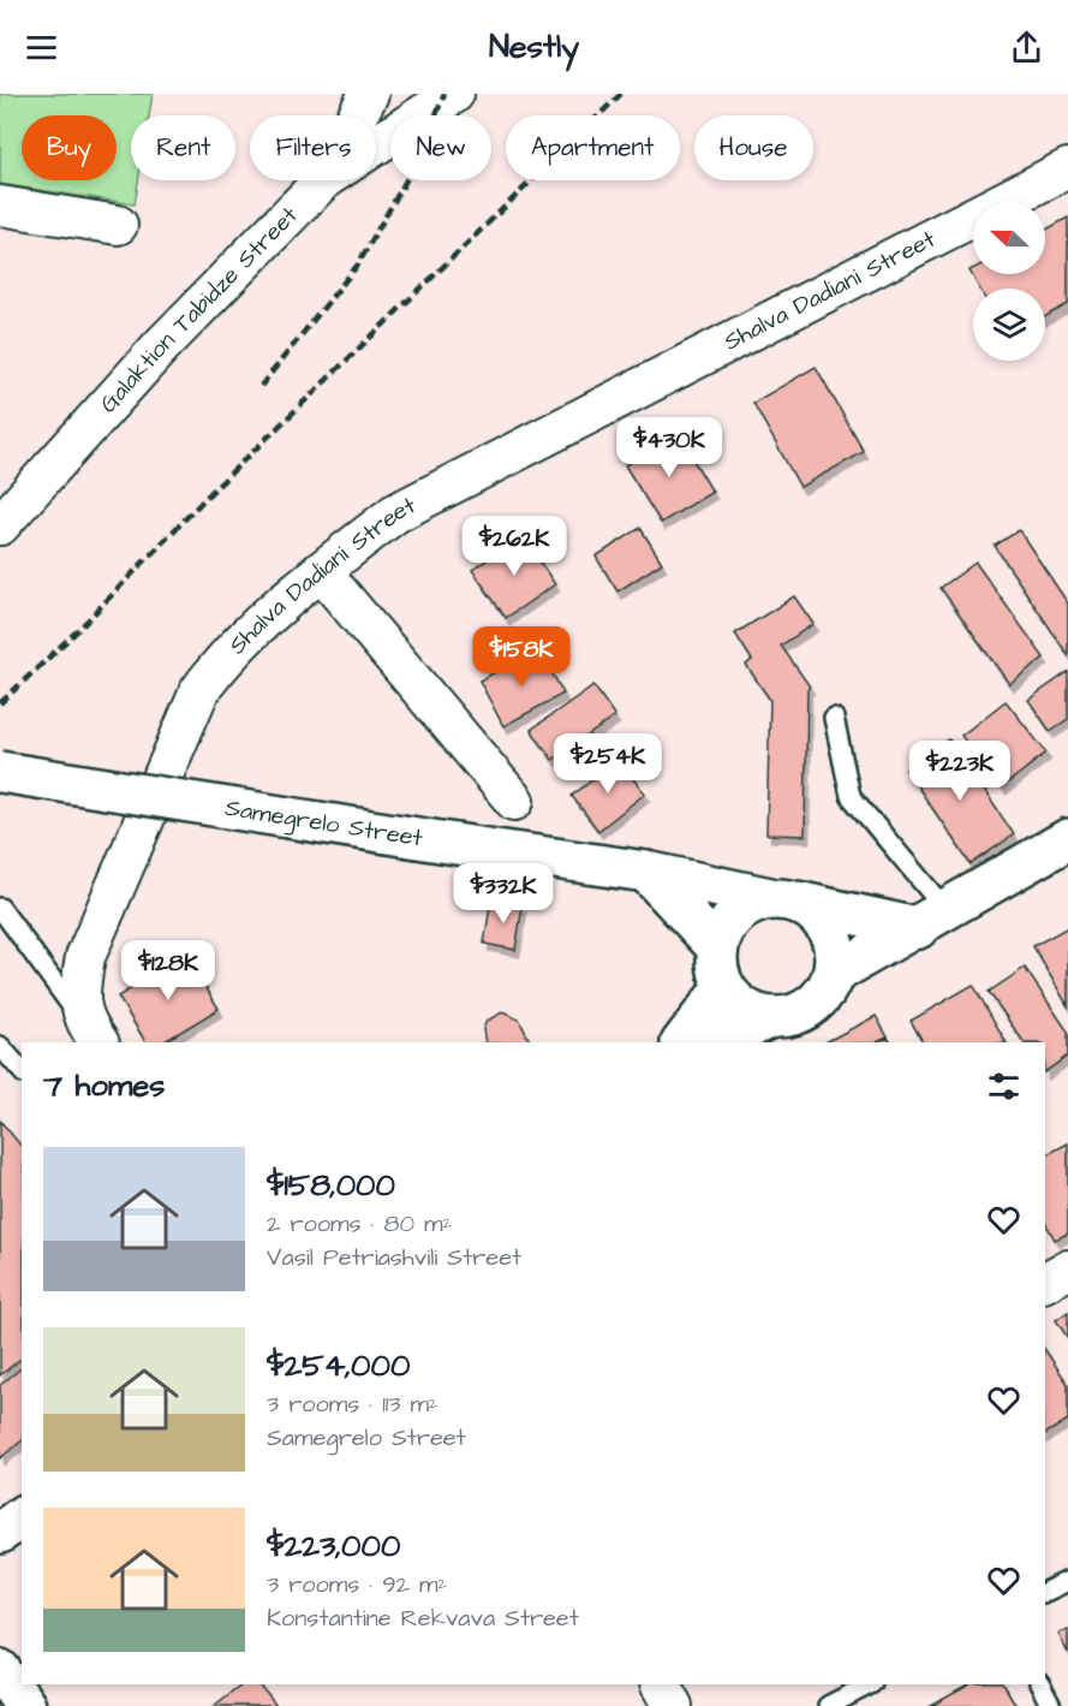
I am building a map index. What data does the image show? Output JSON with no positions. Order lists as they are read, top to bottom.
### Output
{
  "streets": {
    "main road": ["Samegrelo Street"],
    "street": ["Shalva Dadiani Street", "Galaktion Tabidze Street"]
  },
  "north": "left",
  "page": {
    "header": "Nestly",
    "chip": [
      "Buy",
      "Rent",
      "Filters",
      "New",
      "Apartment",
      "House"
    ],
    "price": [
      "$430K",
      "$262K",
      "$158K",
      "$254K",
      "$223K",
      "$332K",
      "$128K"
    ],
    "heading": "7 homes",
    "list": [
      {
        "name": "$158,000",
        "note": "2 rooms · 80 m² · Vasil Petriashvili Street"
      },
      {
        "name": "$254,000",
        "note": "3 rooms · 113 m² · Samegrelo Street"
      },
      {
        "name": "$223,000",
        "note": "3 rooms · 92 m² · Konstantine Rekvava Street"
      }
    ]
  }
}
